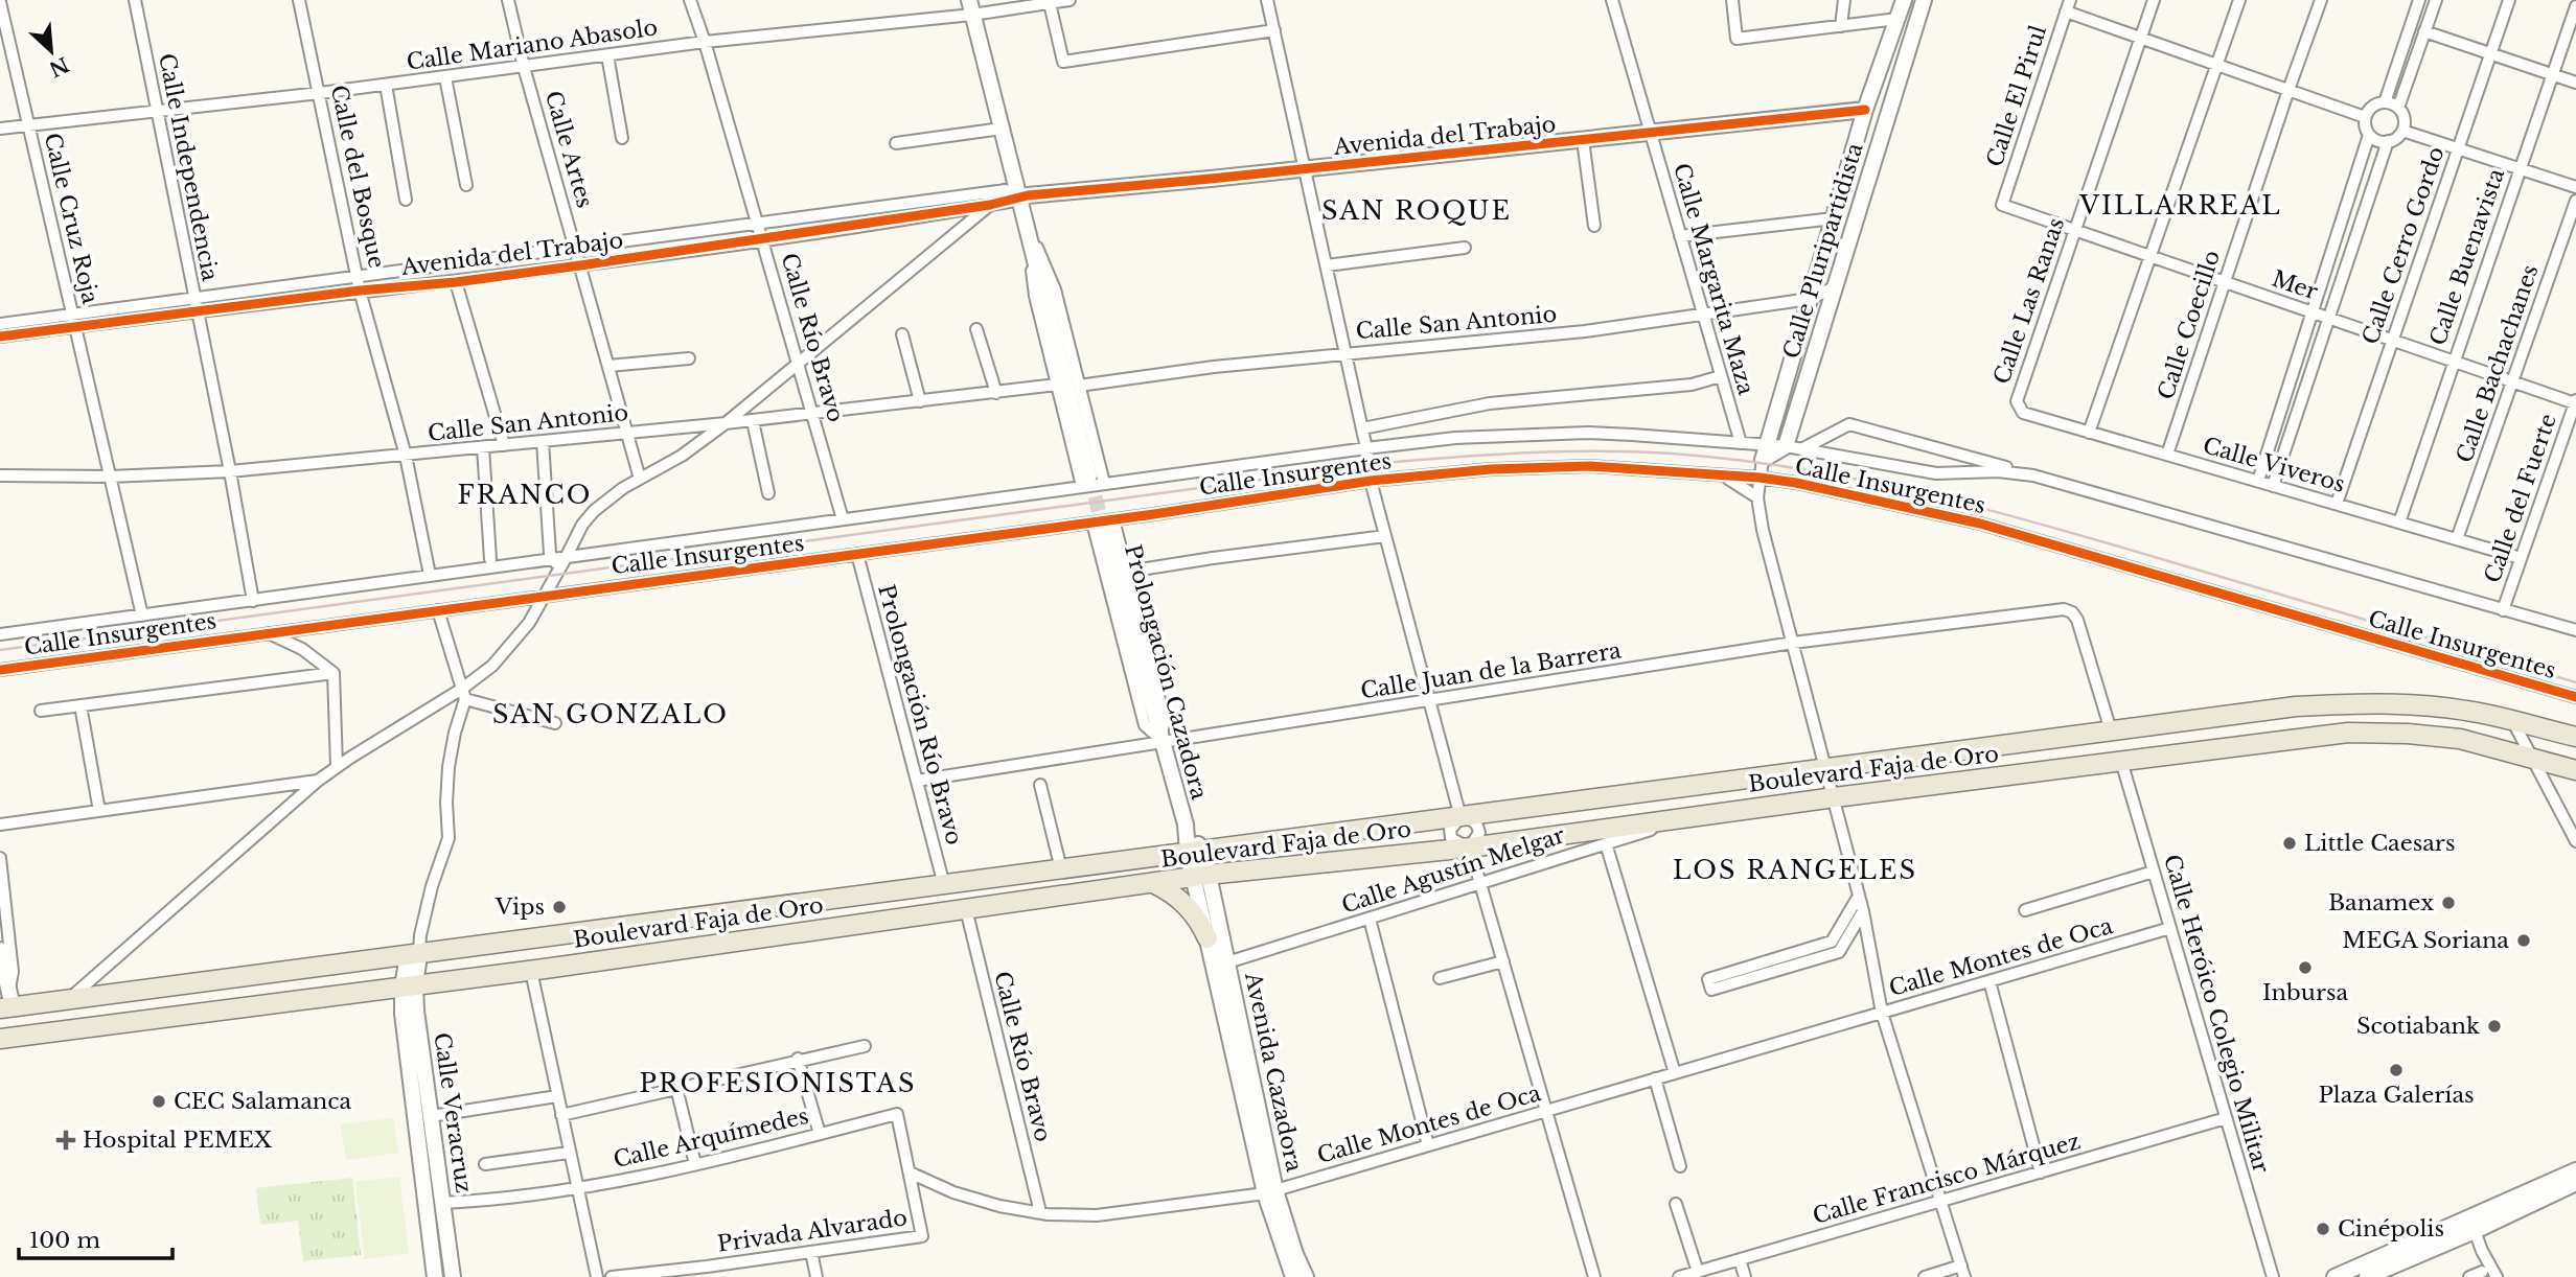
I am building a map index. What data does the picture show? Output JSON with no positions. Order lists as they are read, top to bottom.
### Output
{
  "streets": {
    "main road": ["Boulevard Faja de Oro"],
    "street": [
      "Calle Mariano Abasolo",
      "Calle El Pirul",
      "Avenida del Trabajo",
      "Calle Artes",
      "Calle Independencia",
      "Calle del Bosque",
      "Calle Cruz Roja",
      "Calle Cerro Gordo",
      "Calle Pluripartidista",
      "Calle Buenavista",
      "Calle Margarita Maza",
      "Mer",
      "Calle Las Ranas",
      "Calle San Antonio",
      "Calle Coecillo",
      "Calle Río Bravo",
      "Calle Bachachanes",
      "Calle Viveros",
      "Calle Insurgentes",
      "Calle del Fuerte",
      "Calle Juan de la Barrera",
      "Prolongación Cazadora",
      "Prolongación Río Bravo",
      "Calle Agustín Melgar",
      "Calle Montes de Oca",
      "Calle Heróico Colegio Militar",
      "Avenida Cazadora",
      "Calle Veracruz",
      "Calle Arquímedes",
      "Calle Francisco Márquez",
      "Privada Alvarado"
    ]
  },
  "crossings": [
    ["Calle Mariano Abasolo", "Calle Artes"],
    ["Calle Mariano Abasolo", "Calle Independencia"],
    ["Calle Mariano Abasolo", "Calle del Bosque"],
    ["Calle Mariano Abasolo", "Calle Cruz Roja"],
    ["Calle Mariano Abasolo", "Calle Río Bravo"],
    ["Calle El Pirul", "Mer"],
    ["Avenida del Trabajo", "Calle Artes"],
    ["Avenida del Trabajo", "Calle Independencia"],
    ["Avenida del Trabajo", "Calle del Bosque"],
    ["Avenida del Trabajo", "Calle Cruz Roja"],
    ["Avenida del Trabajo", "Calle Pluripartidista"],
    ["Avenida del Trabajo", "Calle Margarita Maza"],
    ["Avenida del Trabajo", "Calle Río Bravo"],
    ["Calle Artes", "Calle San Antonio"],
    ["Calle Independencia", "Calle San Antonio"],
    ["Calle Independencia", "Calle Insurgentes"],
    ["Calle del Bosque", "Calle San Antonio"],
    ["Calle del Bosque", "Calle Insurgentes"],
    ["Calle Cruz Roja", "Calle San Antonio"],
    ["Calle Cruz Roja", "Calle Insurgentes"],
    ["Calle Cerro Gordo", "Mer"],
    ["Calle Cerro Gordo", "Calle Viveros"],
    ["Calle Pluripartidista", "Calle San Antonio"],
    ["Calle Pluripartidista", "Calle Insurgentes"],
    ["Calle Pluripartidista", "Calle Juan de la Barrera"],
    ["Calle Pluripartidista", "Boulevard Faja de Oro"],
    ["Calle Pluripartidista", "Calle Montes de Oca"],
    ["Calle Pluripartidista", "Calle Francisco Márquez"],
    ["Calle Buenavista", "Mer"],
    ["Calle Buenavista", "Calle Viveros"],
    ["Calle Margarita Maza", "Calle San Antonio"],
    ["Calle Margarita Maza", "Calle Insurgentes"],
    ["Mer", "Calle Las Ranas"],
    ["Mer", "Calle Coecillo"],
    ["Mer", "Calle Bachachanes"],
    ["Mer", "Calle del Fuerte"],
    ["Calle Las Ranas", "Calle Viveros"],
    ["Calle San Antonio", "Calle Río Bravo"],
    ["Calle Coecillo", "Calle Viveros"],
    ["Calle Río Bravo", "Calle Insurgentes"],
    ["Calle Río Bravo", "Boulevard Faja de Oro"],
    ["Calle Río Bravo", "Calle Montes de Oca"],
    ["Calle Bachachanes", "Calle Viveros"],
    ["Calle Viveros", "Calle del Fuerte"],
    ["Calle Insurgentes", "Calle del Fuerte"],
    ["Calle Insurgentes", "Prolongación Cazadora"],
    ["Calle Insurgentes", "Prolongación Río Bravo"],
    ["Calle Juan de la Barrera", "Prolongación Cazadora"],
    ["Calle Juan de la Barrera", "Prolongación Río Bravo"],
    ["Calle Juan de la Barrera", "Boulevard Faja de Oro"],
    ["Prolongación Cazadora", "Boulevard Faja de Oro"],
    ["Prolongación Cazadora", "Avenida Cazadora"],
    ["Prolongación Río Bravo", "Boulevard Faja de Oro"],
    ["Boulevard Faja de Oro", "Calle Agustín Melgar"],
    ["Boulevard Faja de Oro", "Calle Heróico Colegio Militar"],
    ["Boulevard Faja de Oro", "Avenida Cazadora"],
    ["Boulevard Faja de Oro", "Calle Veracruz"],
    ["Calle Agustín Melgar", "Avenida Cazadora"],
    ["Calle Montes de Oca", "Calle Heróico Colegio Militar"],
    ["Calle Montes de Oca", "Avenida Cazadora"],
    ["Calle Montes de Oca", "Calle Arquímedes"],
    ["Calle Montes de Oca", "Privada Alvarado"],
    ["Calle Heróico Colegio Militar", "Calle Francisco Márquez"],
    ["Calle Veracruz", "Calle Arquímedes"],
    ["Calle Arquímedes", "Privada Alvarado"]
  ],
  "districts": [
    "VILLARREAL",
    "SAN ROQUE",
    "FRANCO",
    "SAN GONZALO",
    "LOS RANGELES",
    "PROFESIONISTAS"
  ],
  "places": {
    "other": [
      "Little Caesars",
      "Banamex",
      "Vips",
      "MEGA Soriana",
      "Inbursa",
      "Scotiabank",
      "Plaza Galerías",
      "CEC Salamanca",
      "Cinépolis"
    ],
    "health": ["Hospital PEMEX"]
  },
  "scale_bar": "100 m",
  "north": "bottom right"
}
